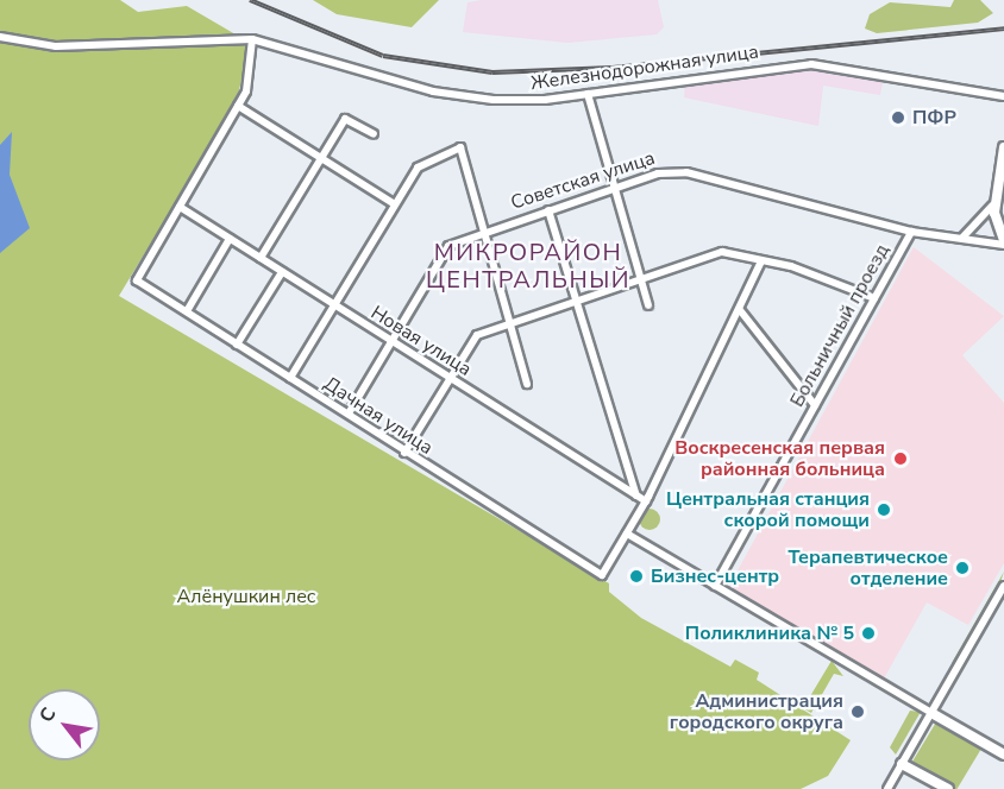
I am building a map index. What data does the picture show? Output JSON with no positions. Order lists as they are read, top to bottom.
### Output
{
  "streets": {
    "street": [
      "Железнодорожная улица",
      "Советская улица",
      "Больничный проезд",
      "Новая улица",
      "Дачная улица"
    ]
  },
  "crossings": [
    ["Советская улица", "Больничный проезд"],
    ["Советская улица", "Новая улица"],
    ["Советская улица", "Дачная улица"],
    ["Новая улица", "Дачная улица"]
  ],
  "districts": ["МИКРОРАЙОН ЦЕНТРАЛЬНЫЙ"],
  "parks": ["Алёнушкин лес"],
  "places": [
    "ПФР",
    "Воскресенская первая районная больница",
    "Центральная станция скорой помощи",
    "Терапевтическое отделение",
    "Бизнес-центр",
    "Поликлиника № 5",
    "Администрация городского округа"
  ],
  "north": "top left"
}
